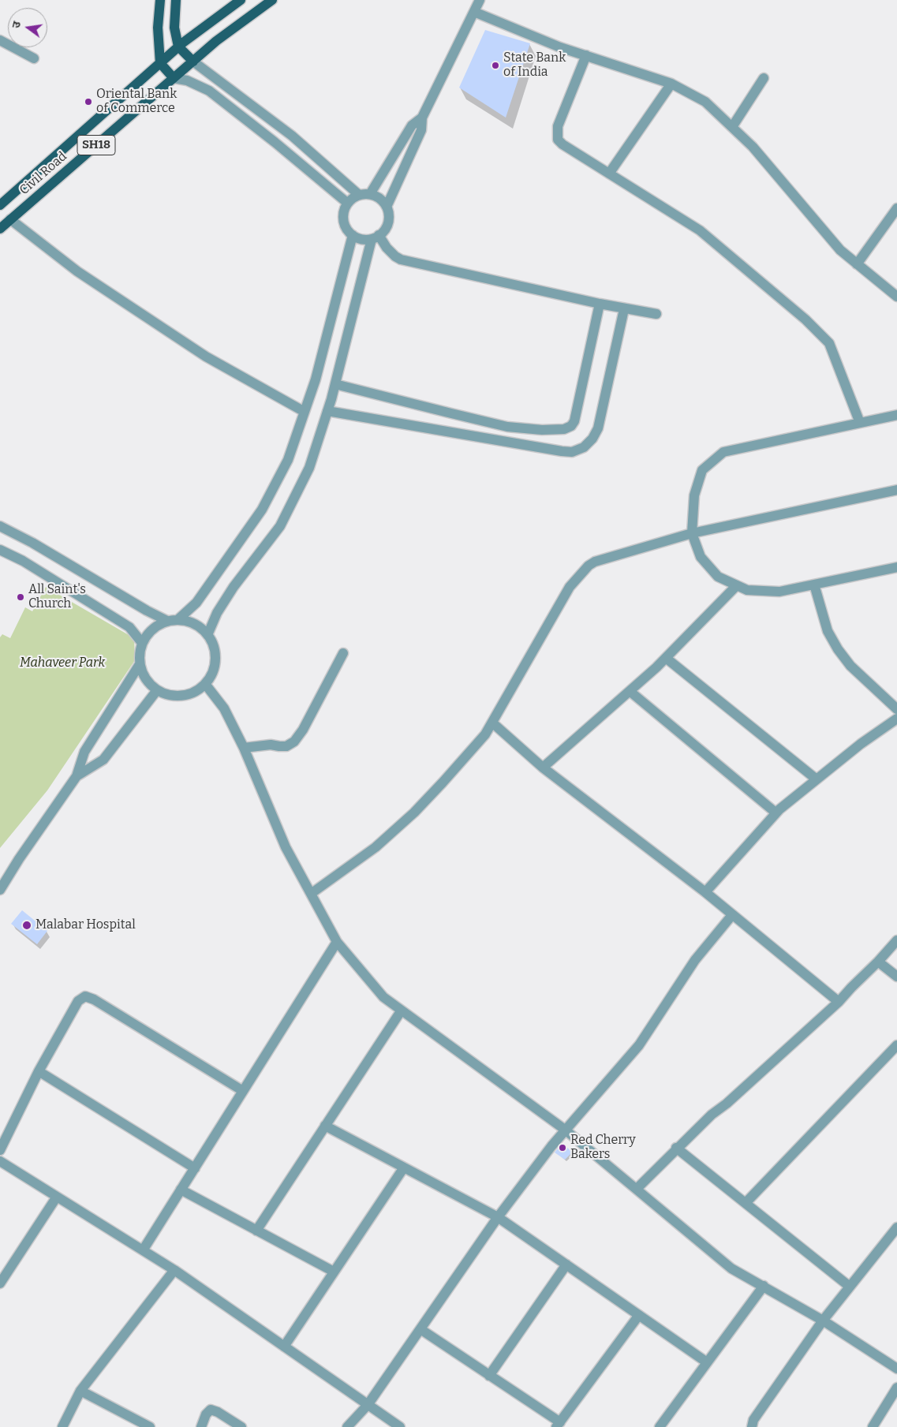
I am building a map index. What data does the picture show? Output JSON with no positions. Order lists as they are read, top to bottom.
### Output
{
  "streets": {
    "main road": ["SH18", "Civil Road"]
  },
  "parks": ["Mahaveer Park"],
  "places": [
    "State Bank of India",
    "Oriental Bank of Commerce",
    "All Saint's Church",
    "Malabar Hospital",
    "Red Cherry Bakers"
  ],
  "north": "left"
}
